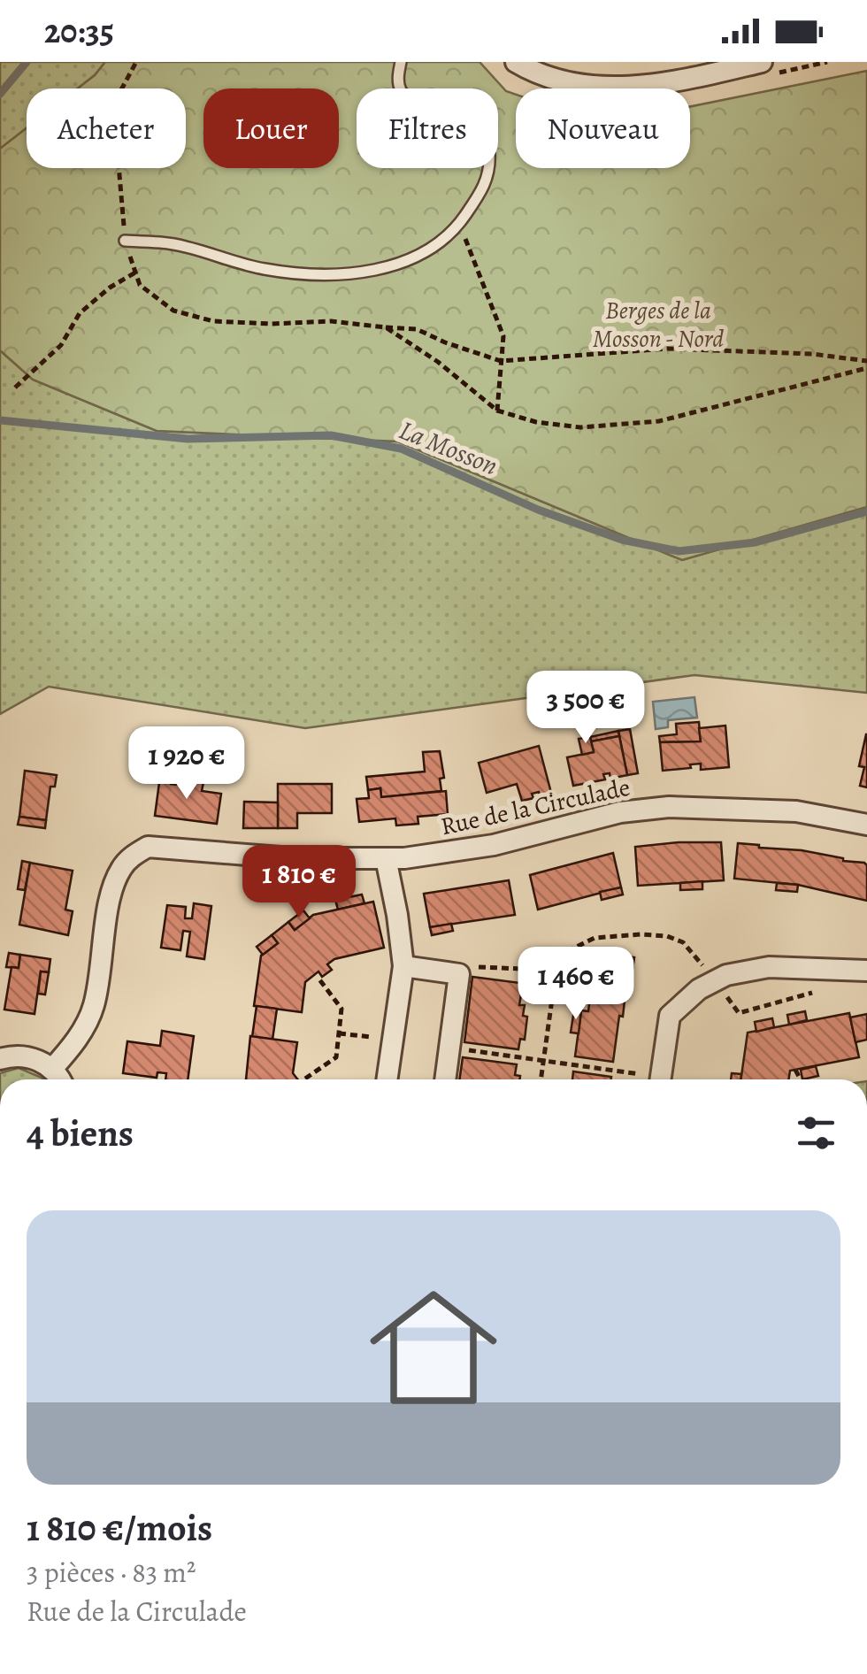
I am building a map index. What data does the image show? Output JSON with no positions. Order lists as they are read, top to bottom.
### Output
{
  "streets": {
    "street": ["Rue de la Circulade"]
  },
  "water": ["La Mosson"],
  "parks": ["Berges de la Mosson - Nord"],
  "page": {
    "status": "20:35",
    "chip": [
      "Acheter",
      "Louer",
      "Filtres",
      "Nouveau"
    ],
    "price": [
      "3 500 €",
      "1 920 €",
      "1 810 €",
      "1 460 €"
    ],
    "heading": "4 biens",
    "list": [
      {
        "name": "1 810 €/mois",
        "note": "3 pièces · 83 m² · Rue de la Circulade"
      }
    ]
  }
}
